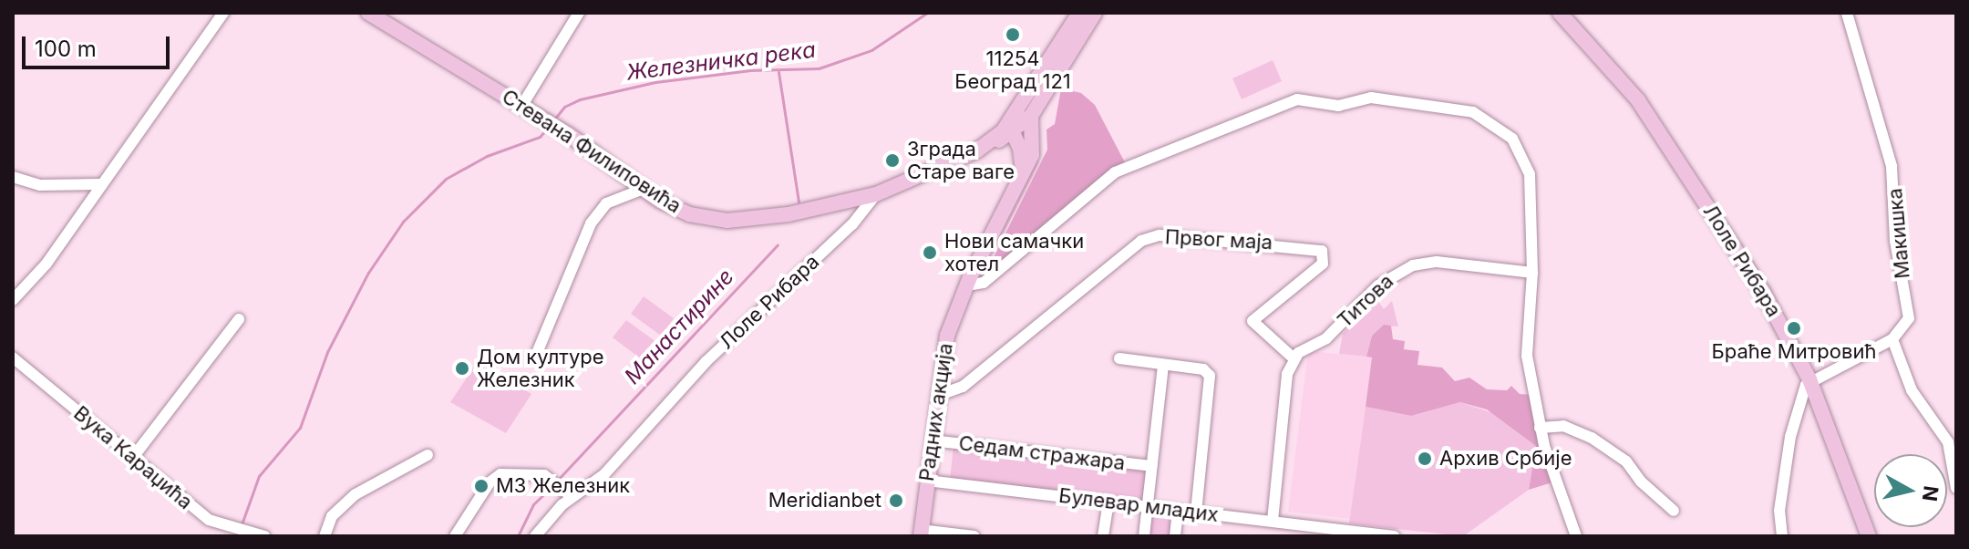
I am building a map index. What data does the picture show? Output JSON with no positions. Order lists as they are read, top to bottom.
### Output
{
  "streets": {
    "main road": ["Стевана Филиповића", "Лоле Рибара", "Радних акција"],
    "street": [
      "Макишка",
      "Првог маја",
      "Титова",
      "Седам стражара",
      "Вука Караџића",
      "Булевар младих"
    ]
  },
  "crossings": [
    ["Стевана Филиповића", "Лоле Рибара"],
    ["Првог маја", "Титова"],
    ["Првог маја", "Радних акција"],
    ["Лоле Рибара", "Радних акција"],
    ["Радних акција", "Седам стражара"],
    ["Радних акција", "Булевар младих"]
  ],
  "water": ["Железничка река", "Манастирине"],
  "places": [
    "11254 Београд 121",
    "Зграда Старе ваге",
    "Нови самачки хотел",
    "Браће Митровић",
    "Дом културе Железник",
    "Архив Србије",
    "МЗ Железник",
    "Meridianbet"
  ],
  "scale_bar": "100 m",
  "north": "right"
}
